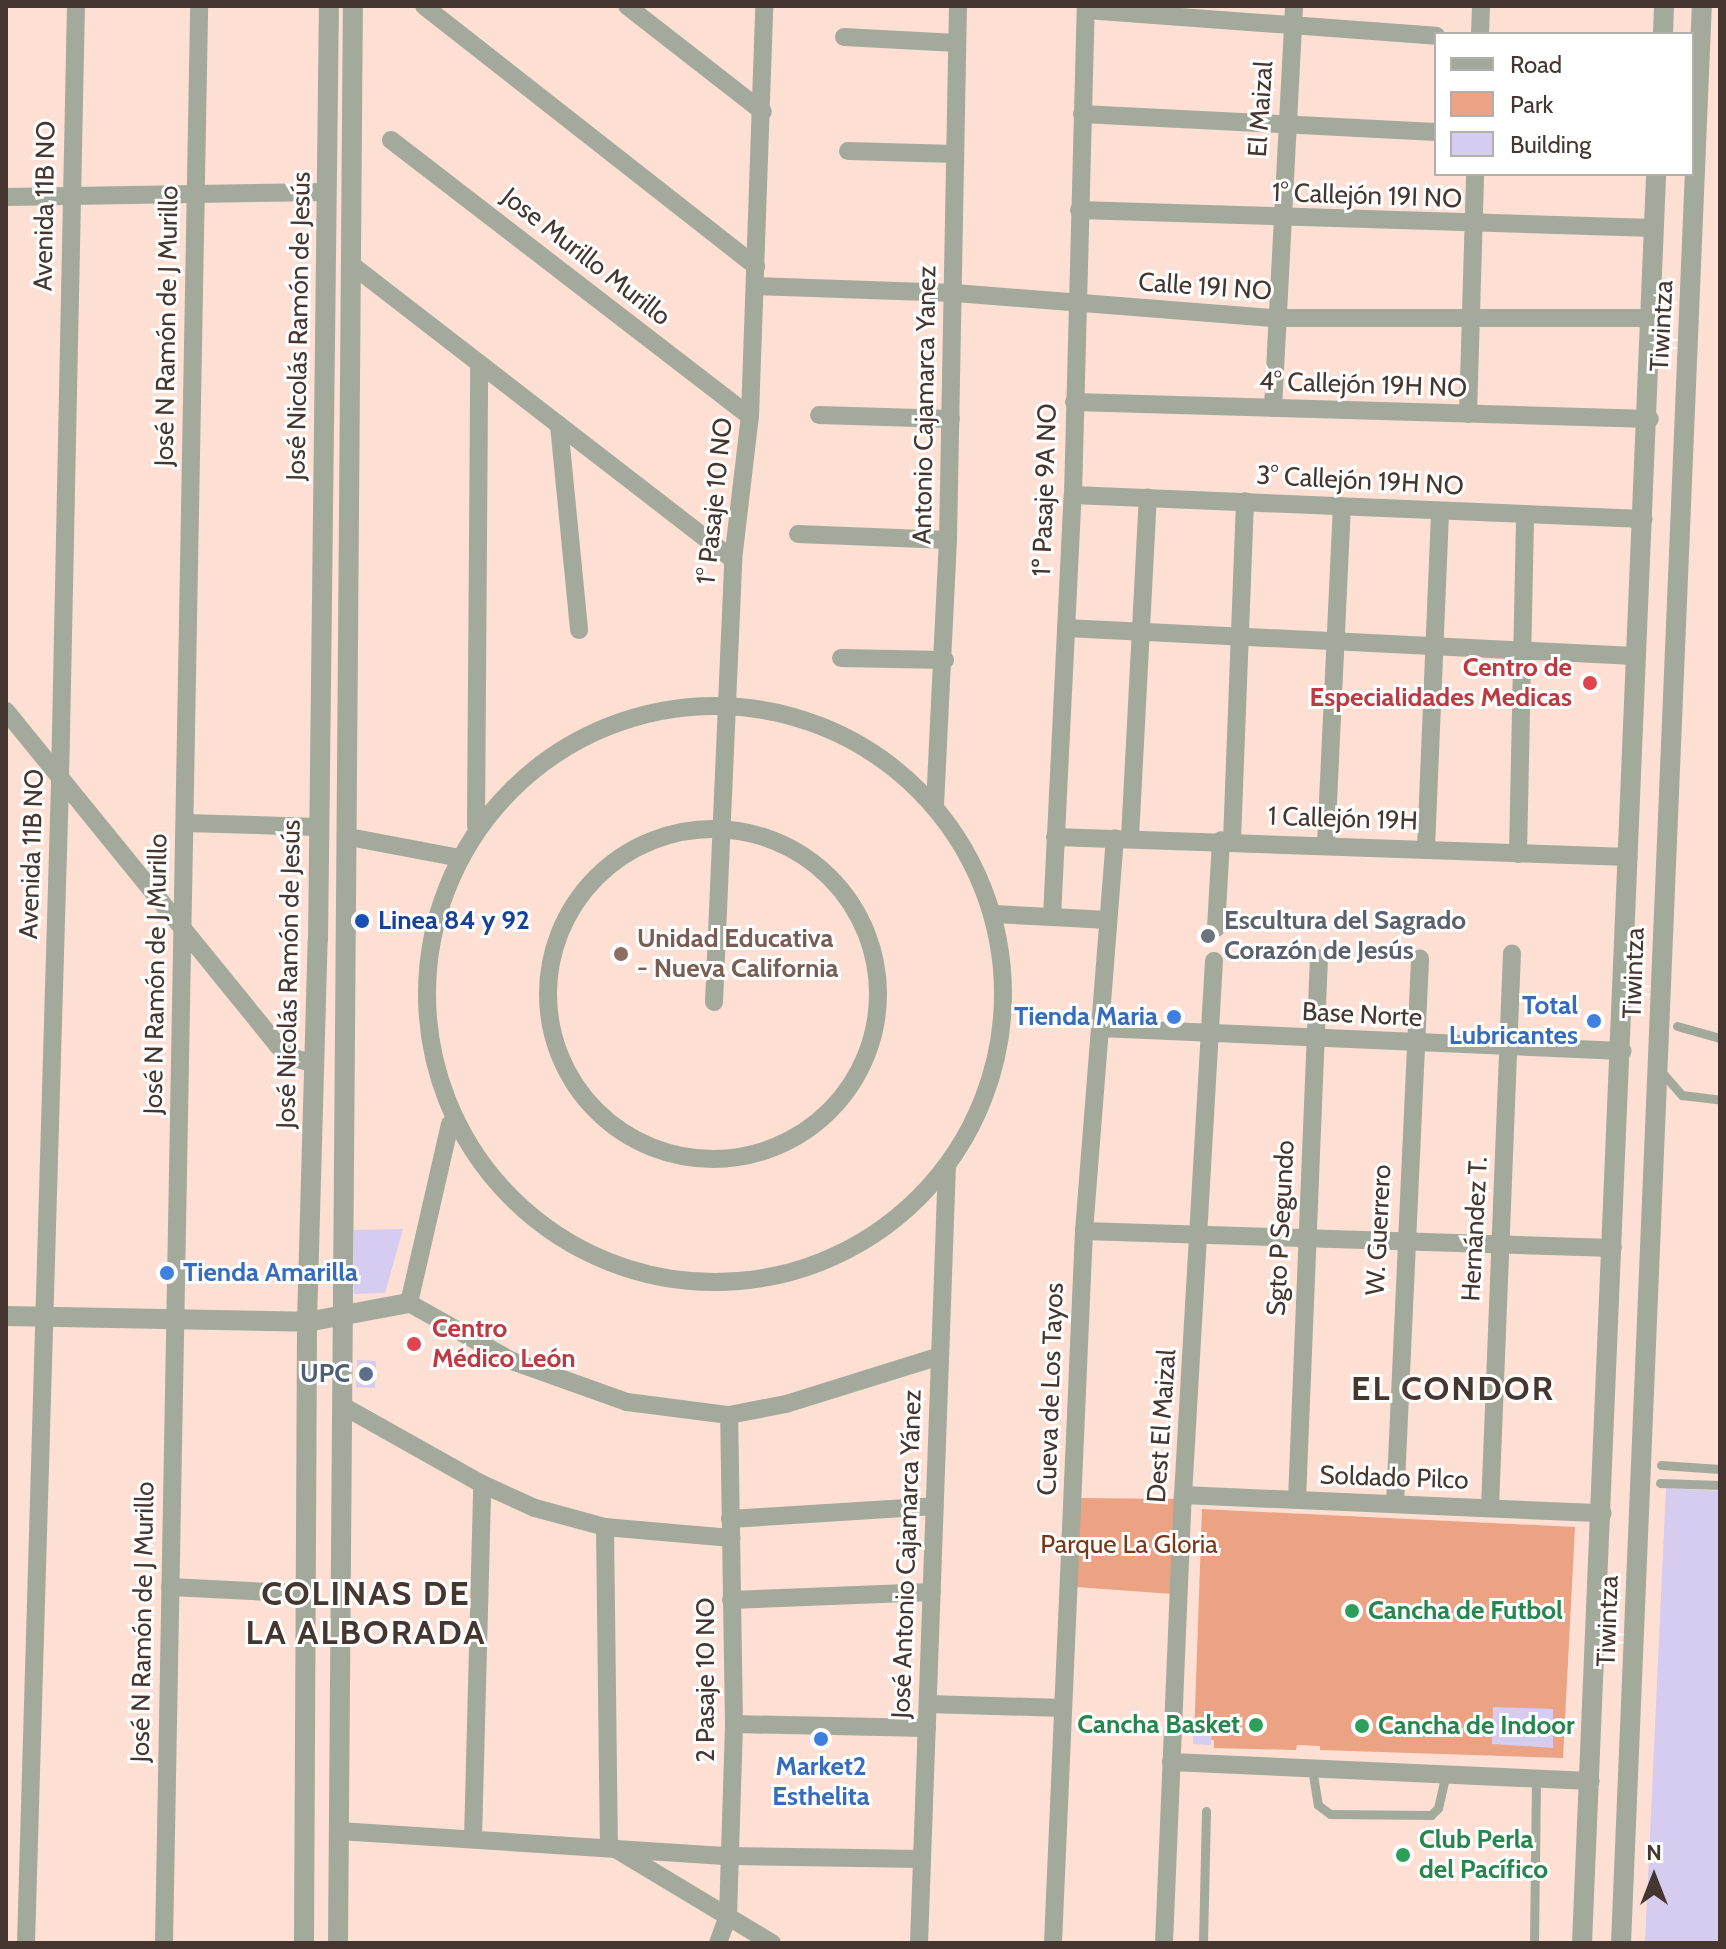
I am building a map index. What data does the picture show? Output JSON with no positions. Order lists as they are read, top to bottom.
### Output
{
  "streets": {
    "street": [
      "El Maizal",
      "1° Callejón 19I NO",
      "Avenida 11B NO",
      "Jose Murillo Murillo",
      "Calle 19I NO",
      "José N Ramón de J Murillo",
      "José Nicolás Ramón de Jesús",
      "Tiwintza",
      "4° Callejón 19H NO",
      "Antonio Cajamarca Yanez",
      "3° Callejón 19H NO",
      "1º Pasaje 9A NO",
      "1° Pasaje 10 NO",
      "1 Callejón 19H",
      "Base Norte",
      "Sgto P Segundo",
      "Hernández T.",
      "W. Guerrero",
      "Cueva de Los Tayos",
      "Dest El Maizal",
      "Soldado Pilco",
      "José Antonio Cajamarca Yánez",
      "2 Pasaje 10 NO"
    ]
  },
  "crossings": [
    ["El Maizal", "1° Callejón 19I NO"],
    ["El Maizal", "Calle 19I NO"],
    ["El Maizal", "4° Callejón 19H NO"],
    ["1° Callejón 19I NO", "Tiwintza"],
    ["1° Callejón 19I NO", "1º Pasaje 9A NO"],
    ["Jose Murillo Murillo", "1° Pasaje 10 NO"],
    ["Calle 19I NO", "Tiwintza"],
    ["Calle 19I NO", "Antonio Cajamarca Yanez"],
    ["Calle 19I NO", "1º Pasaje 9A NO"],
    ["Calle 19I NO", "1° Pasaje 10 NO"],
    ["Tiwintza", "4° Callejón 19H NO"],
    ["Tiwintza", "3° Callejón 19H NO"],
    ["Tiwintza", "1 Callejón 19H"],
    ["Tiwintza", "Base Norte"],
    ["Tiwintza", "Soldado Pilco"],
    ["4° Callejón 19H NO", "1º Pasaje 9A NO"],
    ["3° Callejón 19H NO", "1º Pasaje 9A NO"],
    ["3° Callejón 19H NO", "Cueva de Los Tayos"],
    ["1º Pasaje 9A NO", "1 Callejón 19H"],
    ["1 Callejón 19H", "Cueva de Los Tayos"],
    ["Base Norte", "Sgto P Segundo"],
    ["Base Norte", "Hernández T."],
    ["Base Norte", "W. Guerrero"],
    ["Base Norte", "Cueva de Los Tayos"],
    ["Base Norte", "Dest El Maizal"],
    ["Sgto P Segundo", "Soldado Pilco"],
    ["Hernández T.", "Soldado Pilco"],
    ["W. Guerrero", "Soldado Pilco"],
    ["Dest El Maizal", "Soldado Pilco"]
  ],
  "districts": ["EL CONDOR", "COLINAS DE LA ALBORADA"],
  "parks": ["Parque La Gloria"],
  "places": [
    "Centro de Especialidades Medicas",
    "Linea 84 y 92",
    "Escultura del Sagrado Corazón de Jesús",
    "Unidad Educativa - Nueva California",
    "Tienda Maria",
    "Total Lubricantes",
    "Tienda Amarilla",
    "Centro Médico León",
    "UPC",
    "Cancha de Futbol",
    "Cancha Basket",
    "Cancha de Indoor",
    "Market2 Esthelita",
    "Club Perla del Pacífico"
  ],
  "legend": ["Road", "Park", "Building"],
  "north": "top"
}
